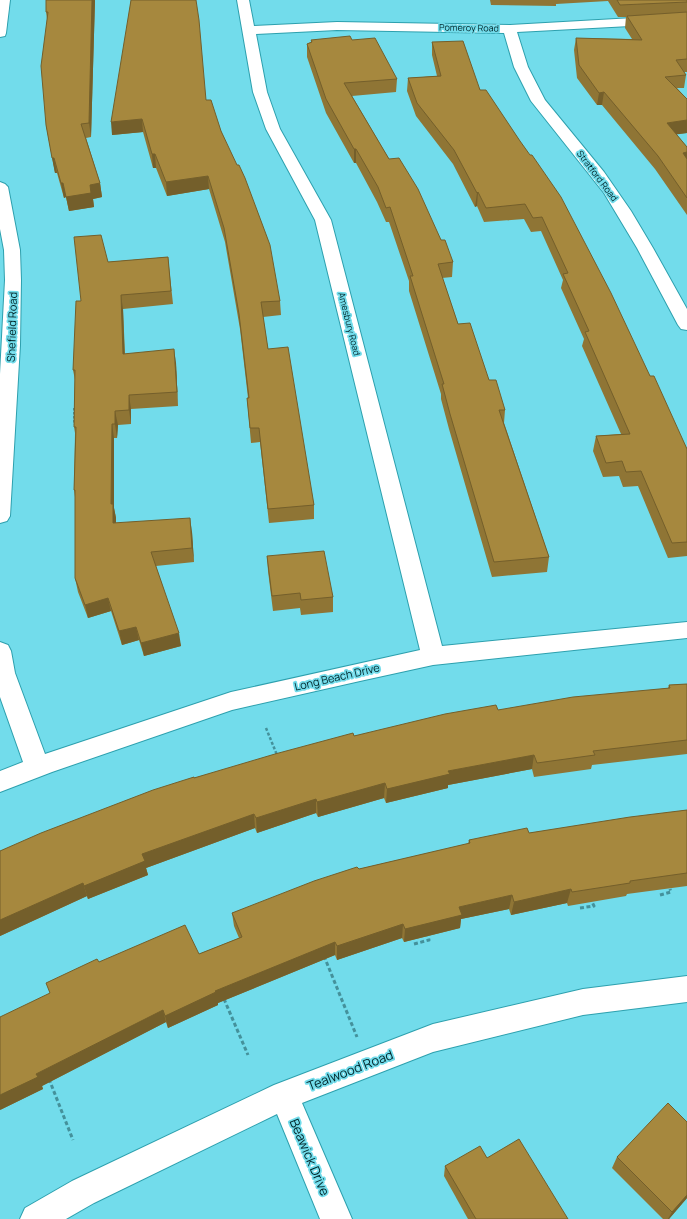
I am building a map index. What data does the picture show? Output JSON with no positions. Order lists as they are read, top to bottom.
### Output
{
  "streets": {
    "street": [
      "Pomeroy Road",
      "Stratford Road",
      "Amesbury Road",
      "Shefield Road",
      "Long Beach Drive",
      "Tealwood Road",
      "Beawick Drive"
    ]
  },
  "crossings": [
    ["Pomeroy Road", "Stratford Road"],
    ["Pomeroy Road", "Amesbury Road"],
    ["Amesbury Road", "Long Beach Drive"],
    ["Tealwood Road", "Beawick Drive"]
  ]
}
